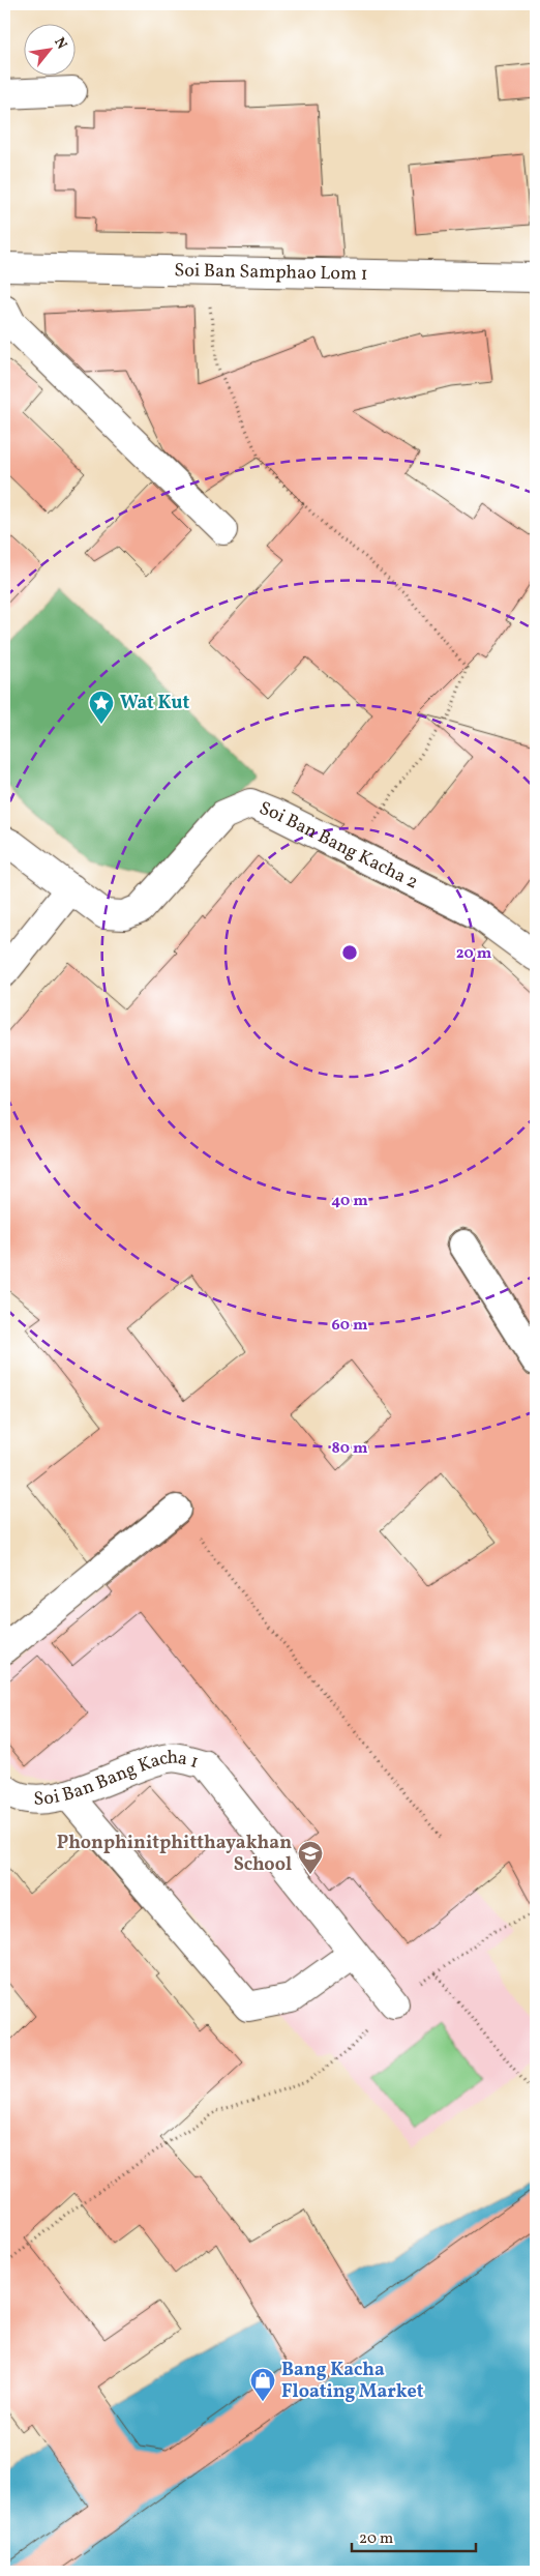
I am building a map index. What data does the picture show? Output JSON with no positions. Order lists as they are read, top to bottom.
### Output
{
  "streets": {
    "street": ["Soi Ban Samphao Lom 1", "Soi Ban Bang Kacha 2", "Soi Ban Bang Kacha 1"]
  },
  "places": {
    "place": ["Wat Kut"],
    "school or university": ["Phonphinitphitthayakhan School"],
    "shop": ["Bang Kacha Floating Market"]
  },
  "scale_bar": "20 m",
  "north": "top right",
  "rings": [
    "20 m",
    "40 m",
    "60 m",
    "80 m"
  ]
}
